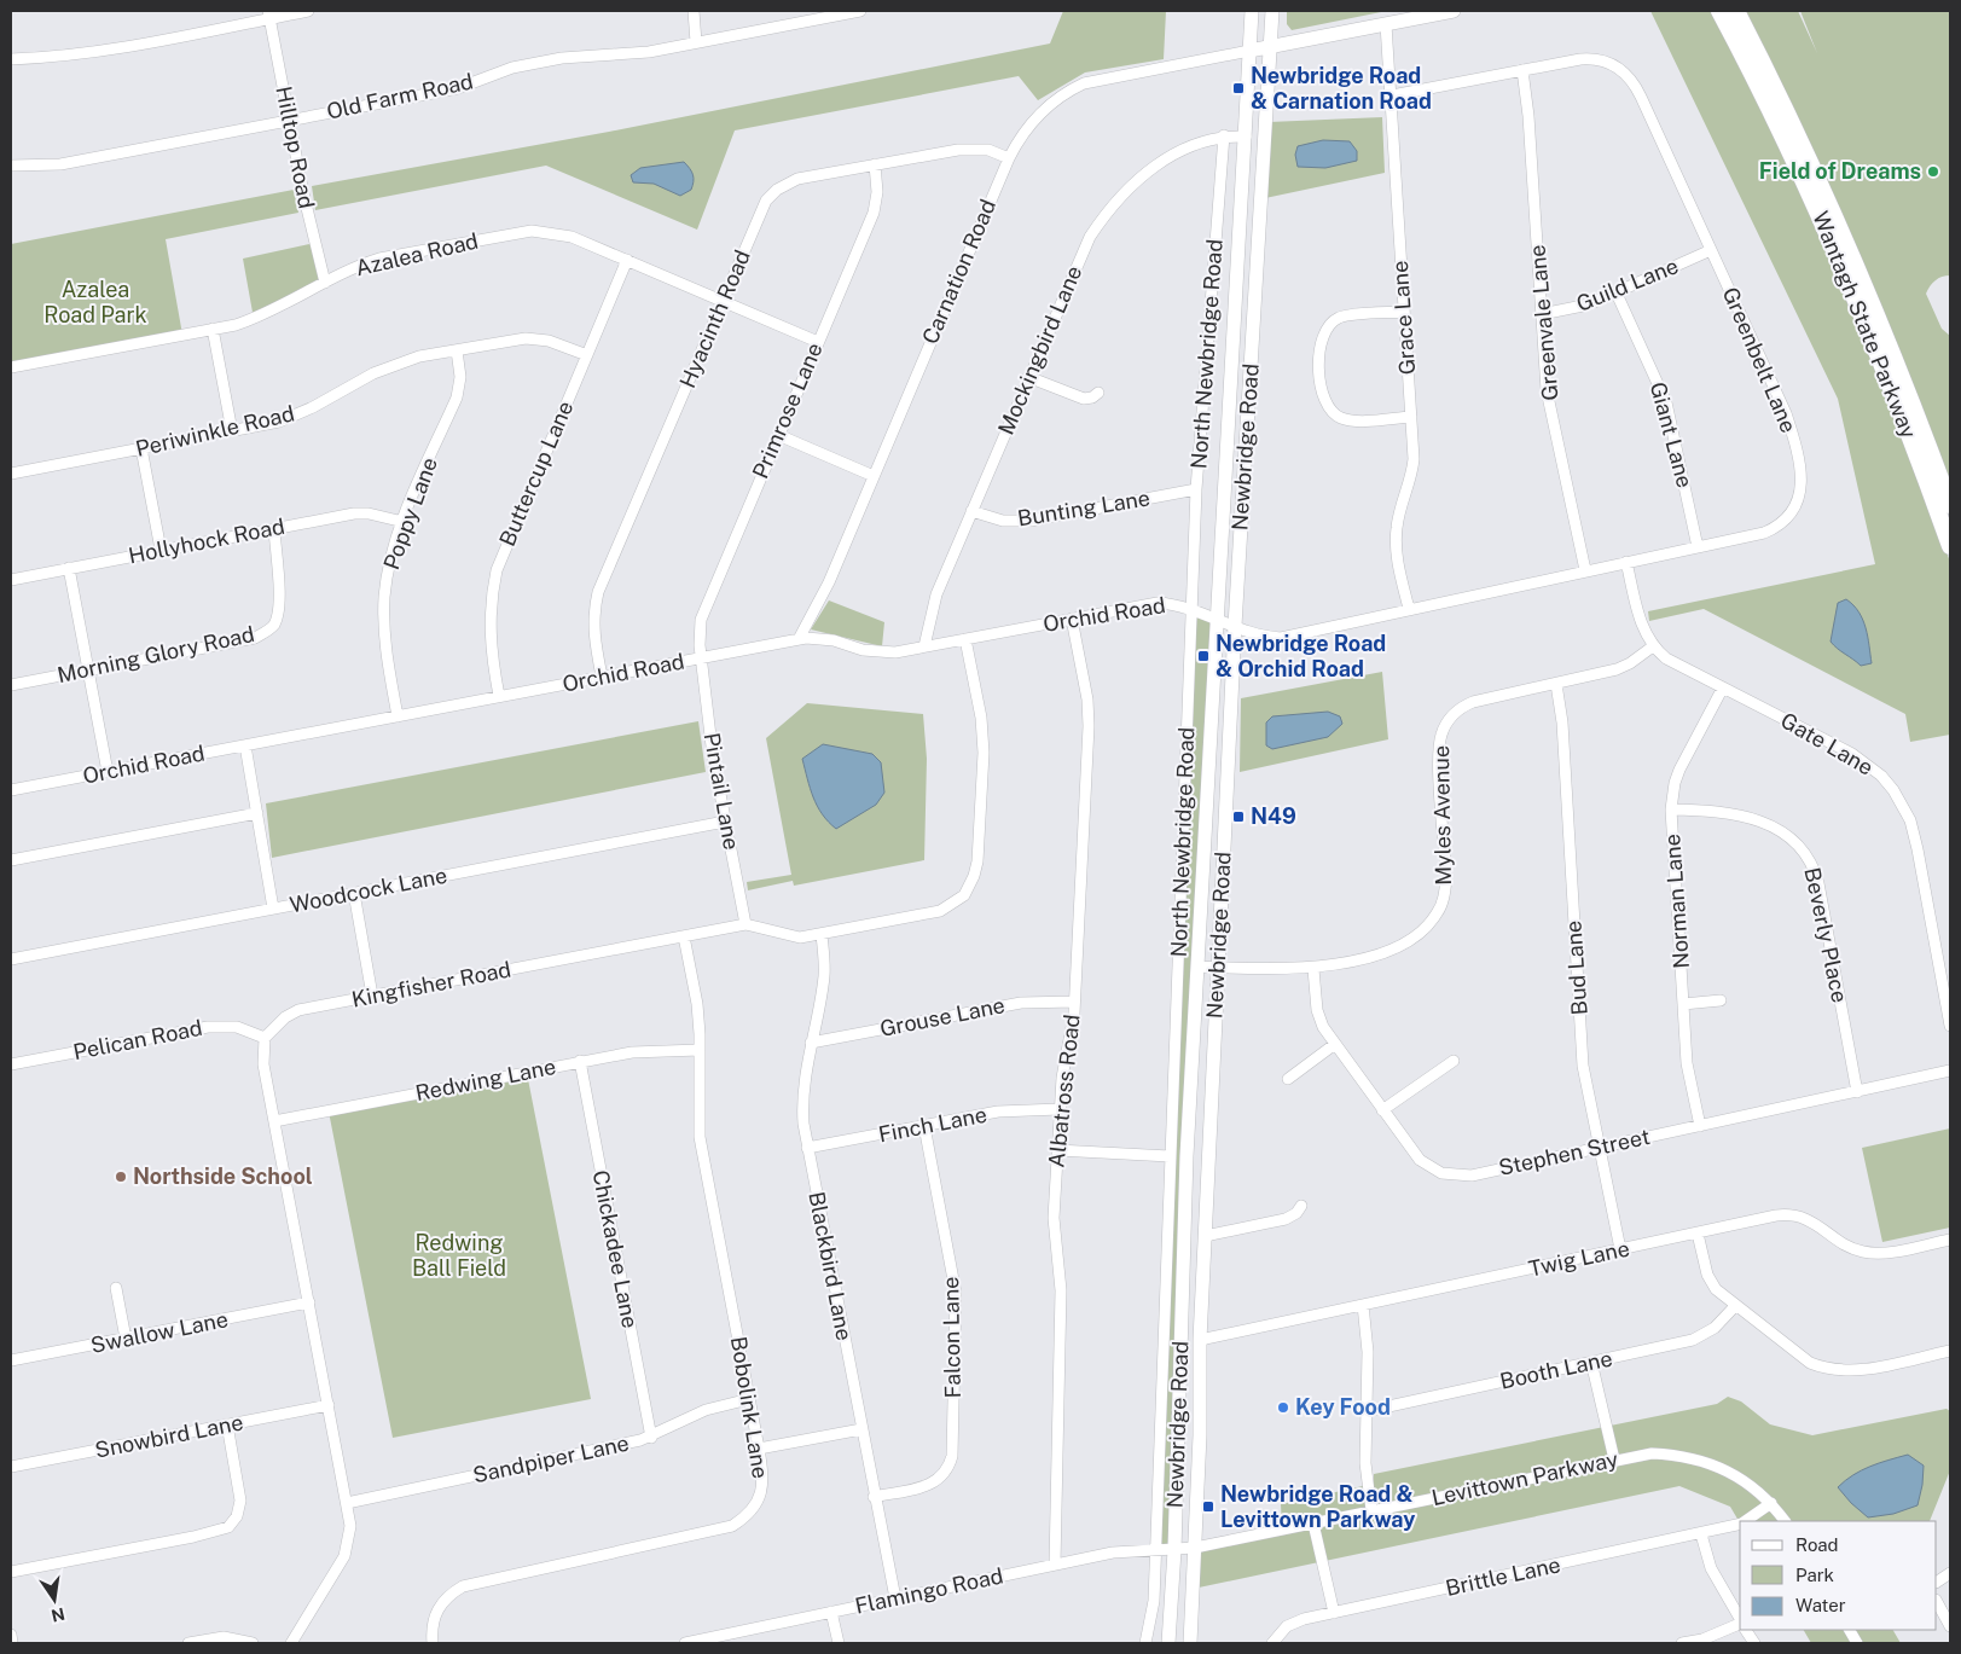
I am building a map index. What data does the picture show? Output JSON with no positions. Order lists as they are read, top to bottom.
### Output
{
  "streets": {
    "highway": ["Wantagh State Parkway"],
    "main road": ["Newbridge Road"],
    "street": [
      "Old Farm Road",
      "Hilltop Road",
      "Azalea Road",
      "Carnation Road",
      "Guild Lane",
      "Grace Lane",
      "Hyacinth Road",
      "Greenvale Lane",
      "Mockingbird Lane",
      "North Newbridge Road",
      "Greenbelt Lane",
      "Primrose Lane",
      "Periwinkle Road",
      "Giant Lane",
      "Buttercup Lane",
      "Bunting Lane",
      "Poppy Lane",
      "Hollyhock Road",
      "Orchid Road",
      "Morning Glory Road",
      "Gate Lane",
      "Pintail Lane",
      "Myles Avenue",
      "Woodcock Lane",
      "Norman Lane",
      "Beverly Place",
      "Bud Lane",
      "Kingfisher Road",
      "Grouse Lane",
      "Pelican Road",
      "Redwing Lane",
      "Albatross Road",
      "Finch Lane",
      "Stephen Street",
      "Chickadee Lane",
      "Twig Lane",
      "Blackbird Lane",
      "Swallow Lane",
      "Falcon Lane",
      "Booth Lane",
      "Bobolink Lane",
      "Snowbird Lane",
      "Sandpiper Lane",
      "Levittown Parkway",
      "Brittle Lane",
      "Flamingo Road"
    ]
  },
  "crossings": [
    ["Old Farm Road", "Hilltop Road"],
    ["Hilltop Road", "Azalea Road"],
    ["Azalea Road", "Hyacinth Road"],
    ["Azalea Road", "Primrose Lane"],
    ["Azalea Road", "Buttercup Lane"],
    ["Carnation Road", "Hyacinth Road"],
    ["Carnation Road", "Newbridge Road"],
    ["Carnation Road", "Orchid Road"],
    ["Guild Lane", "Greenvale Lane"],
    ["Guild Lane", "Greenbelt Lane"],
    ["Guild Lane", "Giant Lane"],
    ["Grace Lane", "Greenbelt Lane"],
    ["Hyacinth Road", "Primrose Lane"],
    ["Hyacinth Road", "Orchid Road"],
    ["Greenvale Lane", "Greenbelt Lane"],
    ["Mockingbird Lane", "North Newbridge Road"],
    ["Mockingbird Lane", "Newbridge Road"],
    ["Mockingbird Lane", "Bunting Lane"],
    ["Mockingbird Lane", "Orchid Road"],
    ["North Newbridge Road", "Bunting Lane"],
    ["North Newbridge Road", "Orchid Road"],
    ["North Newbridge Road", "Flamingo Road"],
    ["Greenbelt Lane", "Giant Lane"],
    ["Greenbelt Lane", "Newbridge Road"],
    ["Greenbelt Lane", "Orchid Road"],
    ["Greenbelt Lane", "Gate Lane"],
    ["Primrose Lane", "Orchid Road"],
    ["Primrose Lane", "Pintail Lane"],
    ["Periwinkle Road", "Buttercup Lane"],
    ["Periwinkle Road", "Poppy Lane"],
    ["Newbridge Road", "Orchid Road"],
    ["Newbridge Road", "Myles Avenue"],
    ["Newbridge Road", "Twig Lane"],
    ["Newbridge Road", "Levittown Parkway"],
    ["Newbridge Road", "Flamingo Road"],
    ["Buttercup Lane", "Orchid Road"],
    ["Poppy Lane", "Hollyhock Road"],
    ["Poppy Lane", "Orchid Road"],
    ["Hollyhock Road", "Morning Glory Road"],
    ["Orchid Road", "Pintail Lane"],
    ["Orchid Road", "Kingfisher Road"],
    ["Orchid Road", "Albatross Road"],
    ["Gate Lane", "Myles Avenue"],
    ["Gate Lane", "Norman Lane"],
    ["Pintail Lane", "Woodcock Lane"],
    ["Pintail Lane", "Kingfisher Road"],
    ["Myles Avenue", "Bud Lane"],
    ["Myles Avenue", "Stephen Street"],
    ["Norman Lane", "Beverly Place"],
    ["Norman Lane", "Stephen Street"],
    ["Beverly Place", "Stephen Street"],
    ["Bud Lane", "Stephen Street"],
    ["Bud Lane", "Twig Lane"],
    ["Kingfisher Road", "Pelican Road"],
    ["Kingfisher Road", "Blackbird Lane"],
    ["Kingfisher Road", "Bobolink Lane"],
    ["Grouse Lane", "Albatross Road"],
    ["Grouse Lane", "Blackbird Lane"],
    ["Redwing Lane", "Chickadee Lane"],
    ["Redwing Lane", "Bobolink Lane"],
    ["Albatross Road", "Finch Lane"],
    ["Albatross Road", "Flamingo Road"],
    ["Finch Lane", "Blackbird Lane"],
    ["Finch Lane", "Falcon Lane"],
    ["Chickadee Lane", "Sandpiper Lane"],
    ["Blackbird Lane", "Falcon Lane"],
    ["Blackbird Lane", "Flamingo Road"],
    ["Bobolink Lane", "Sandpiper Lane"],
    ["Levittown Parkway", "Brittle Lane"],
    ["Levittown Parkway", "Flamingo Road"]
  ],
  "parks": ["Azalea Road Park", "Redwing Ball Field"],
  "places": {
    "transit": [
      "Newbridge Road & Carnation Road",
      "Newbridge Road & Orchid Road",
      "N49",
      "Newbridge Road & Levittown Parkway"
    ],
    "other": ["Field of Dreams", "Northside School", "Key Food"]
  },
  "legend": ["Road", "Park", "Water"],
  "north": "bottom"
}
